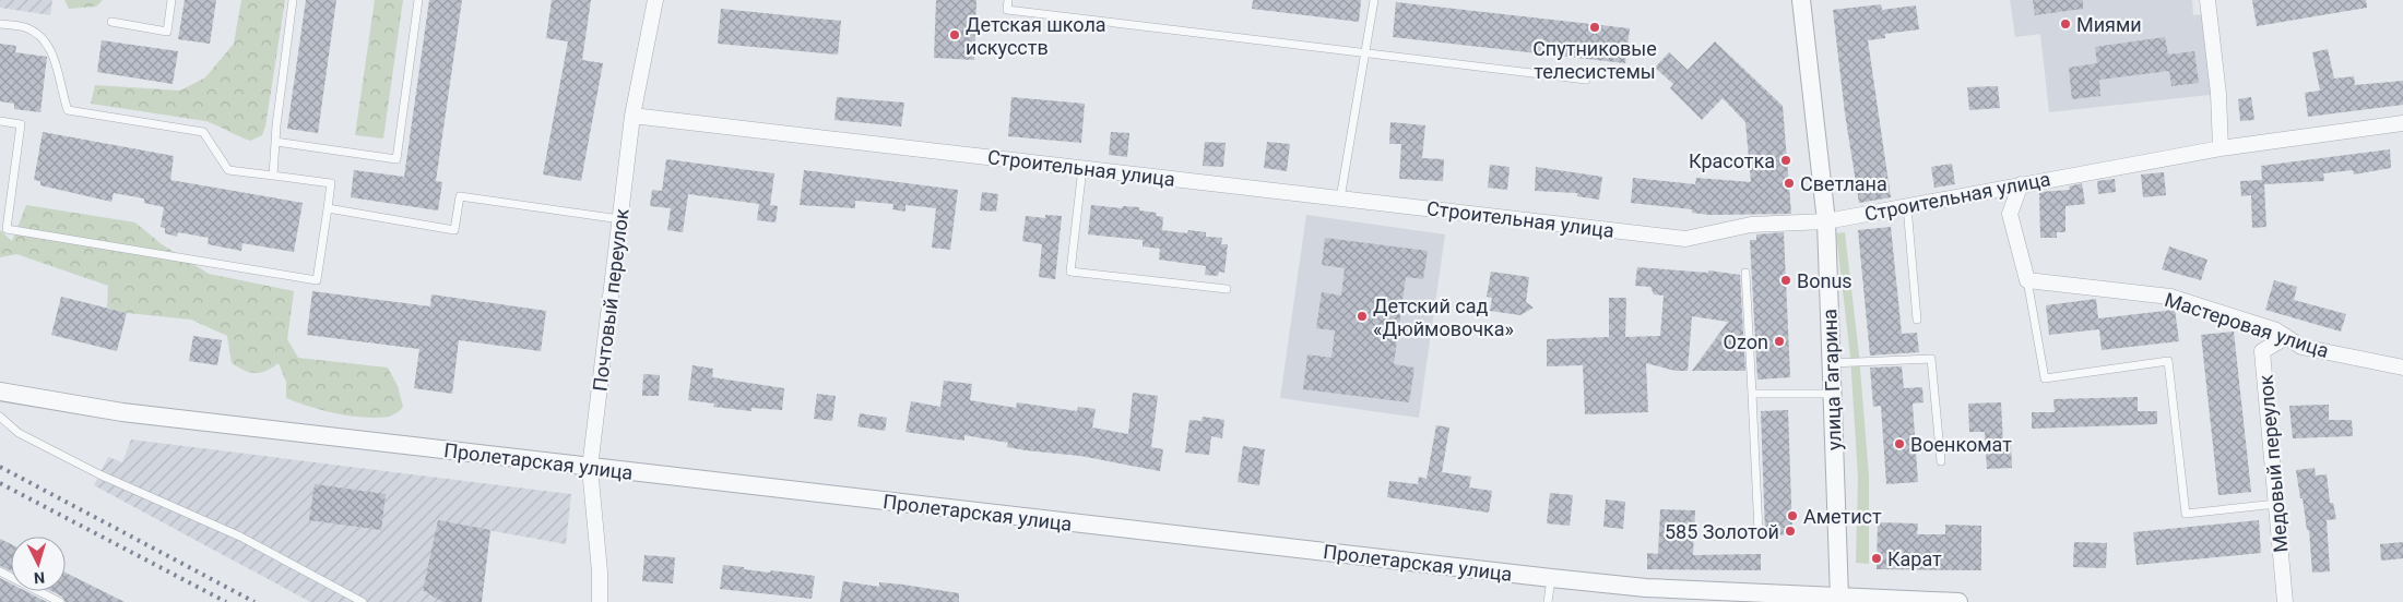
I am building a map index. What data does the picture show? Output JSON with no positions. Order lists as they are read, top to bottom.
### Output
{
  "streets": {
    "street": [
      "Строительная улица",
      "Почтовый переулок",
      "Мастеровая улица",
      "улица Гагарина",
      "Пролетарская улица",
      "Медовый переулок"
    ]
  },
  "crossings": [
    ["Строительная улица", "Почтовый переулок"],
    ["Строительная улица", "улица Гагарина"],
    ["Почтовый переулок", "Пролетарская улица"],
    ["Мастеровая улица", "Медовый переулок"],
    ["улица Гагарина", "Пролетарская улица"]
  ],
  "places": [
    "Миями",
    "Спутниковые телесистемы",
    "Детская школа искусств",
    "Красотка",
    "Светлана",
    "Bonus",
    "Детский сад «Дюймовочка»",
    "Ozon",
    "Военкомат",
    "Аметист",
    "585 Золотой",
    "Карат"
  ],
  "north": "bottom"
}
